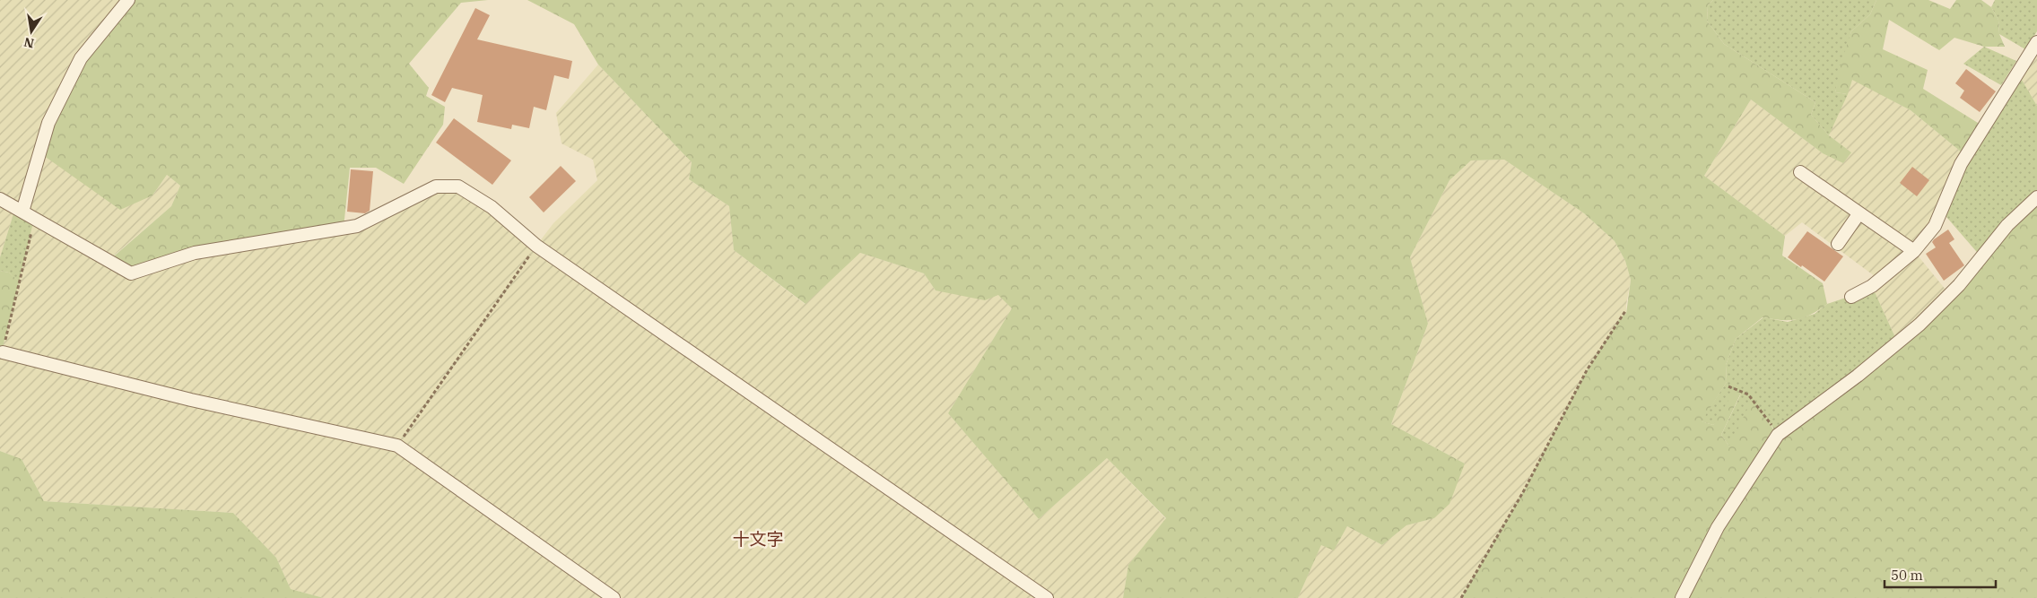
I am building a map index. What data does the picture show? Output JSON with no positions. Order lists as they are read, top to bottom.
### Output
{
  "districts": ["十文字"],
  "scale_bar": "50 m",
  "north": "bottom"
}
